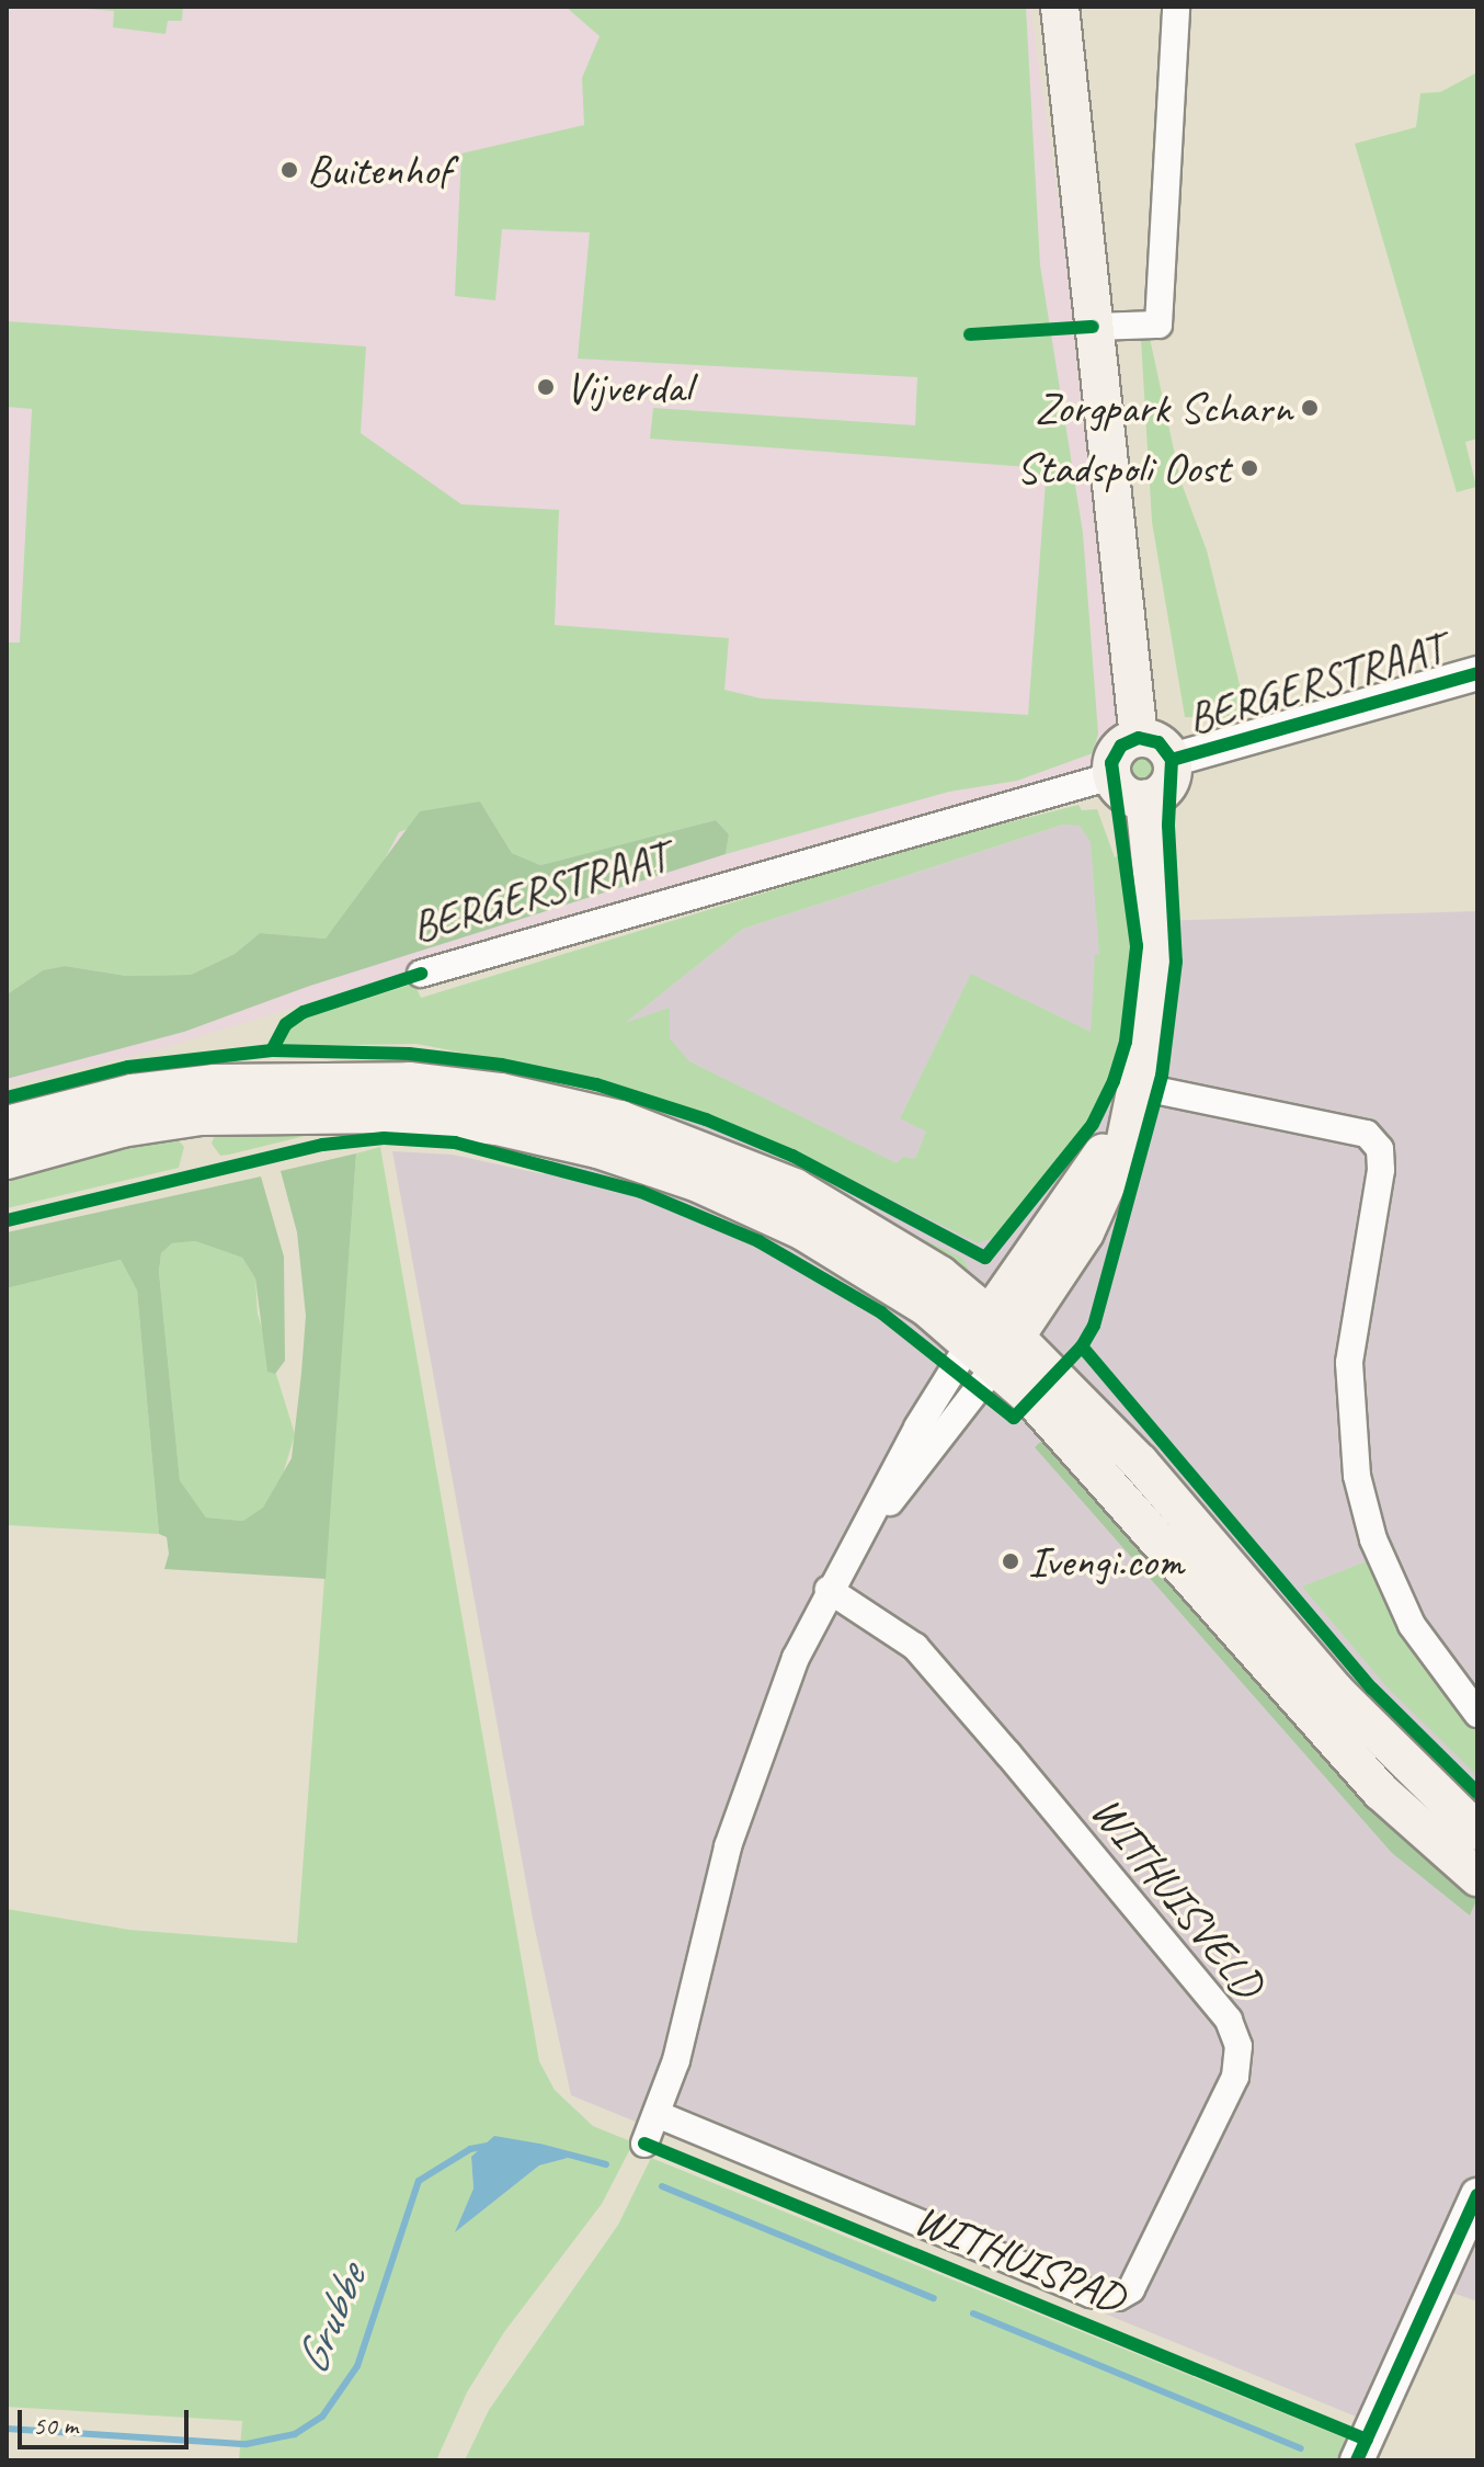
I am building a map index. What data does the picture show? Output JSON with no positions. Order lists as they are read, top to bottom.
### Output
{
  "streets": {
    "street": ["BERGERSTRAAT", "WITHUISVELD"],
    "cycle path": ["WITHUISPAD"]
  },
  "water": ["Grubbe"],
  "places": [
    "Buitenhof",
    "Vijverdal",
    "Zorgpark Scharn",
    "Stadspoli Oost",
    "Ivengi.com"
  ],
  "scale_bar": "50 m"
}
